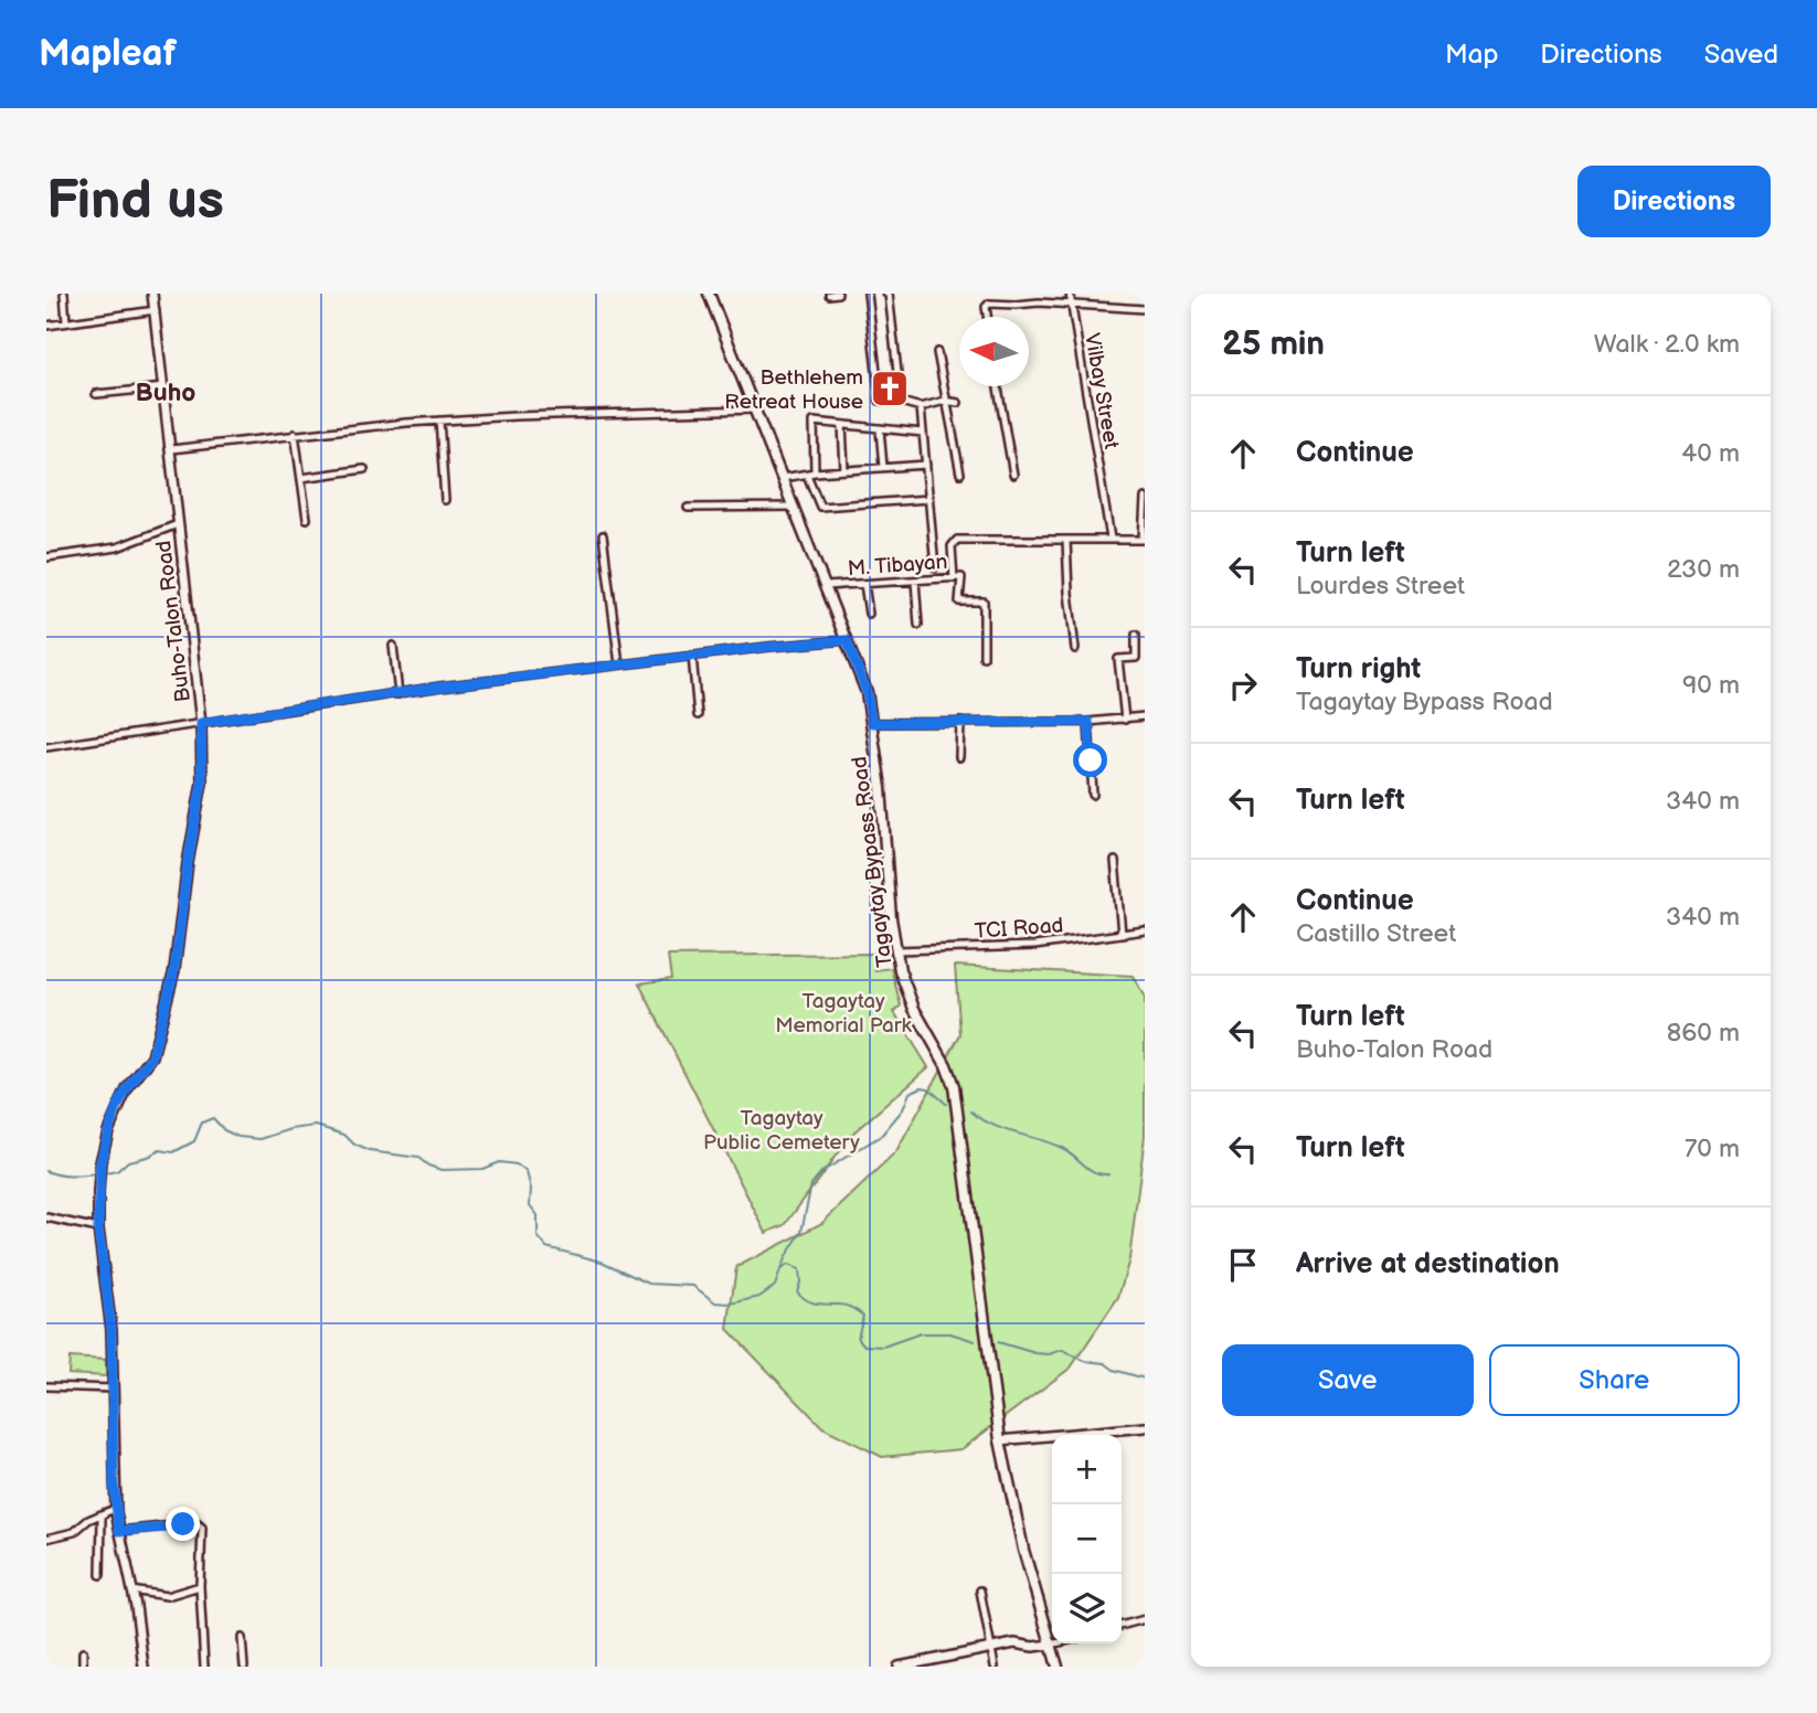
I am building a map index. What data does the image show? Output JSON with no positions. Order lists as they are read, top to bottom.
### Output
{
  "streets": {
    "main road": ["Tagaytay Bypass Road"],
    "street": [
      "Vilbay Street",
      "M. Tibayan",
      "Buho-Talon Road",
      "TCI Road"
    ]
  },
  "crossings": [
    ["M. Tibayan", "Tagaytay Bypass Road"],
    ["Tagaytay Bypass Road", "TCI Road"]
  ],
  "districts": ["Buho"],
  "parks": ["Tagaytay Memorial Park", "Tagaytay Public Cemetery"],
  "places": {
    "church": ["Bethlehem Retreat House"]
  },
  "north": "left",
  "page": {
    "header": "Mapleaf",
    "nav": ["Map", "Directions", "Saved"],
    "buttons": [
      "Directions",
      ["Save", "Share"]
    ],
    "title": "Find us",
    "heading": ["25 min", "Walk · 2.0 km"],
    "list": [
      ["Continue", "40 m"],
      ["Turn left", "Lourdes Street", "230 m"],
      ["Turn right", "Tagaytay Bypass Road", "90 m"],
      ["Turn left", "340 m"],
      ["Continue", "Castillo Street", "340 m"],
      ["Turn left", "Buho-Talon Road", "860 m"],
      ["Turn left", "70 m"],
      "Arrive at destination"
    ],
    "map_buttons": ["+", "−"]
  }
}
